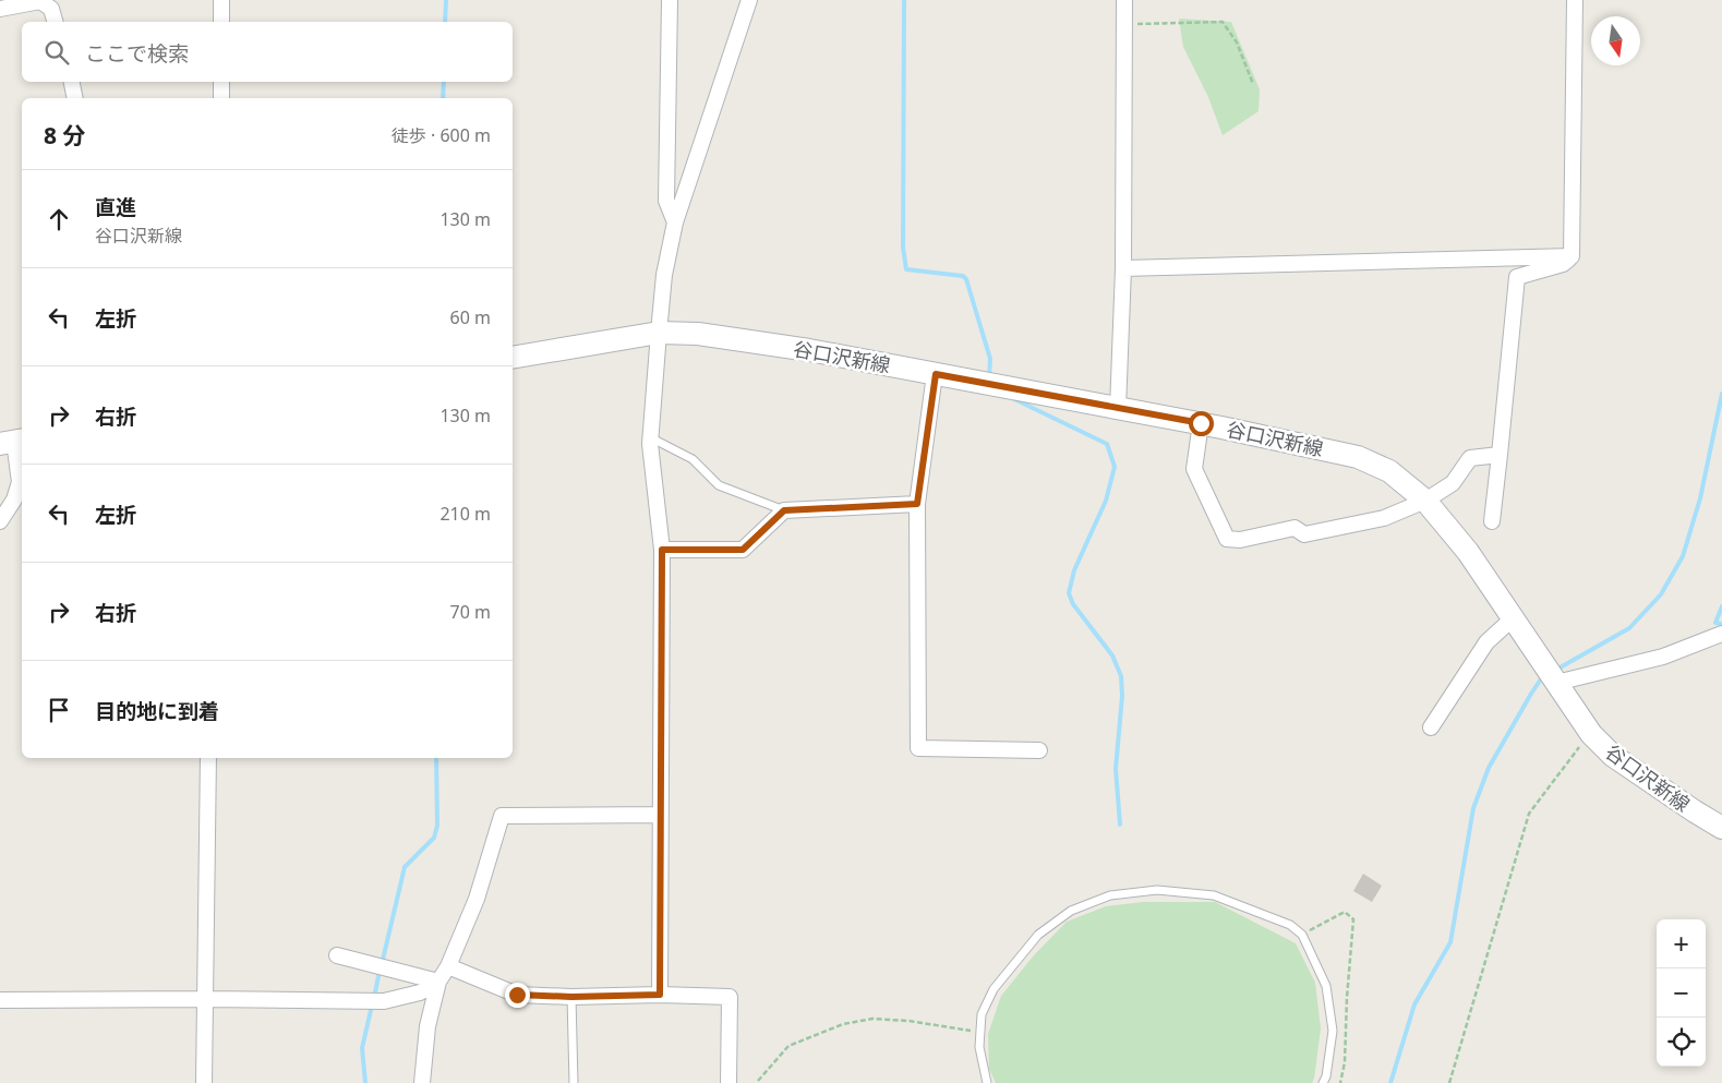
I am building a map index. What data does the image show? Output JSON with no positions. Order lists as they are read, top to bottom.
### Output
{
  "streets": {
    "main road": ["谷口沢新線"]
  },
  "north": "bottom",
  "page": {
    "search": "ここで検索",
    "heading": ["8 分", "徒歩 · 600 m"],
    "list": [
      ["直進", "谷口沢新線", "130 m"],
      ["左折", "60 m"],
      ["右折", "130 m"],
      ["左折", "210 m"],
      ["右折", "70 m"],
      "目的地に到着"
    ],
    "map_buttons": ["+", "−"]
  }
}
